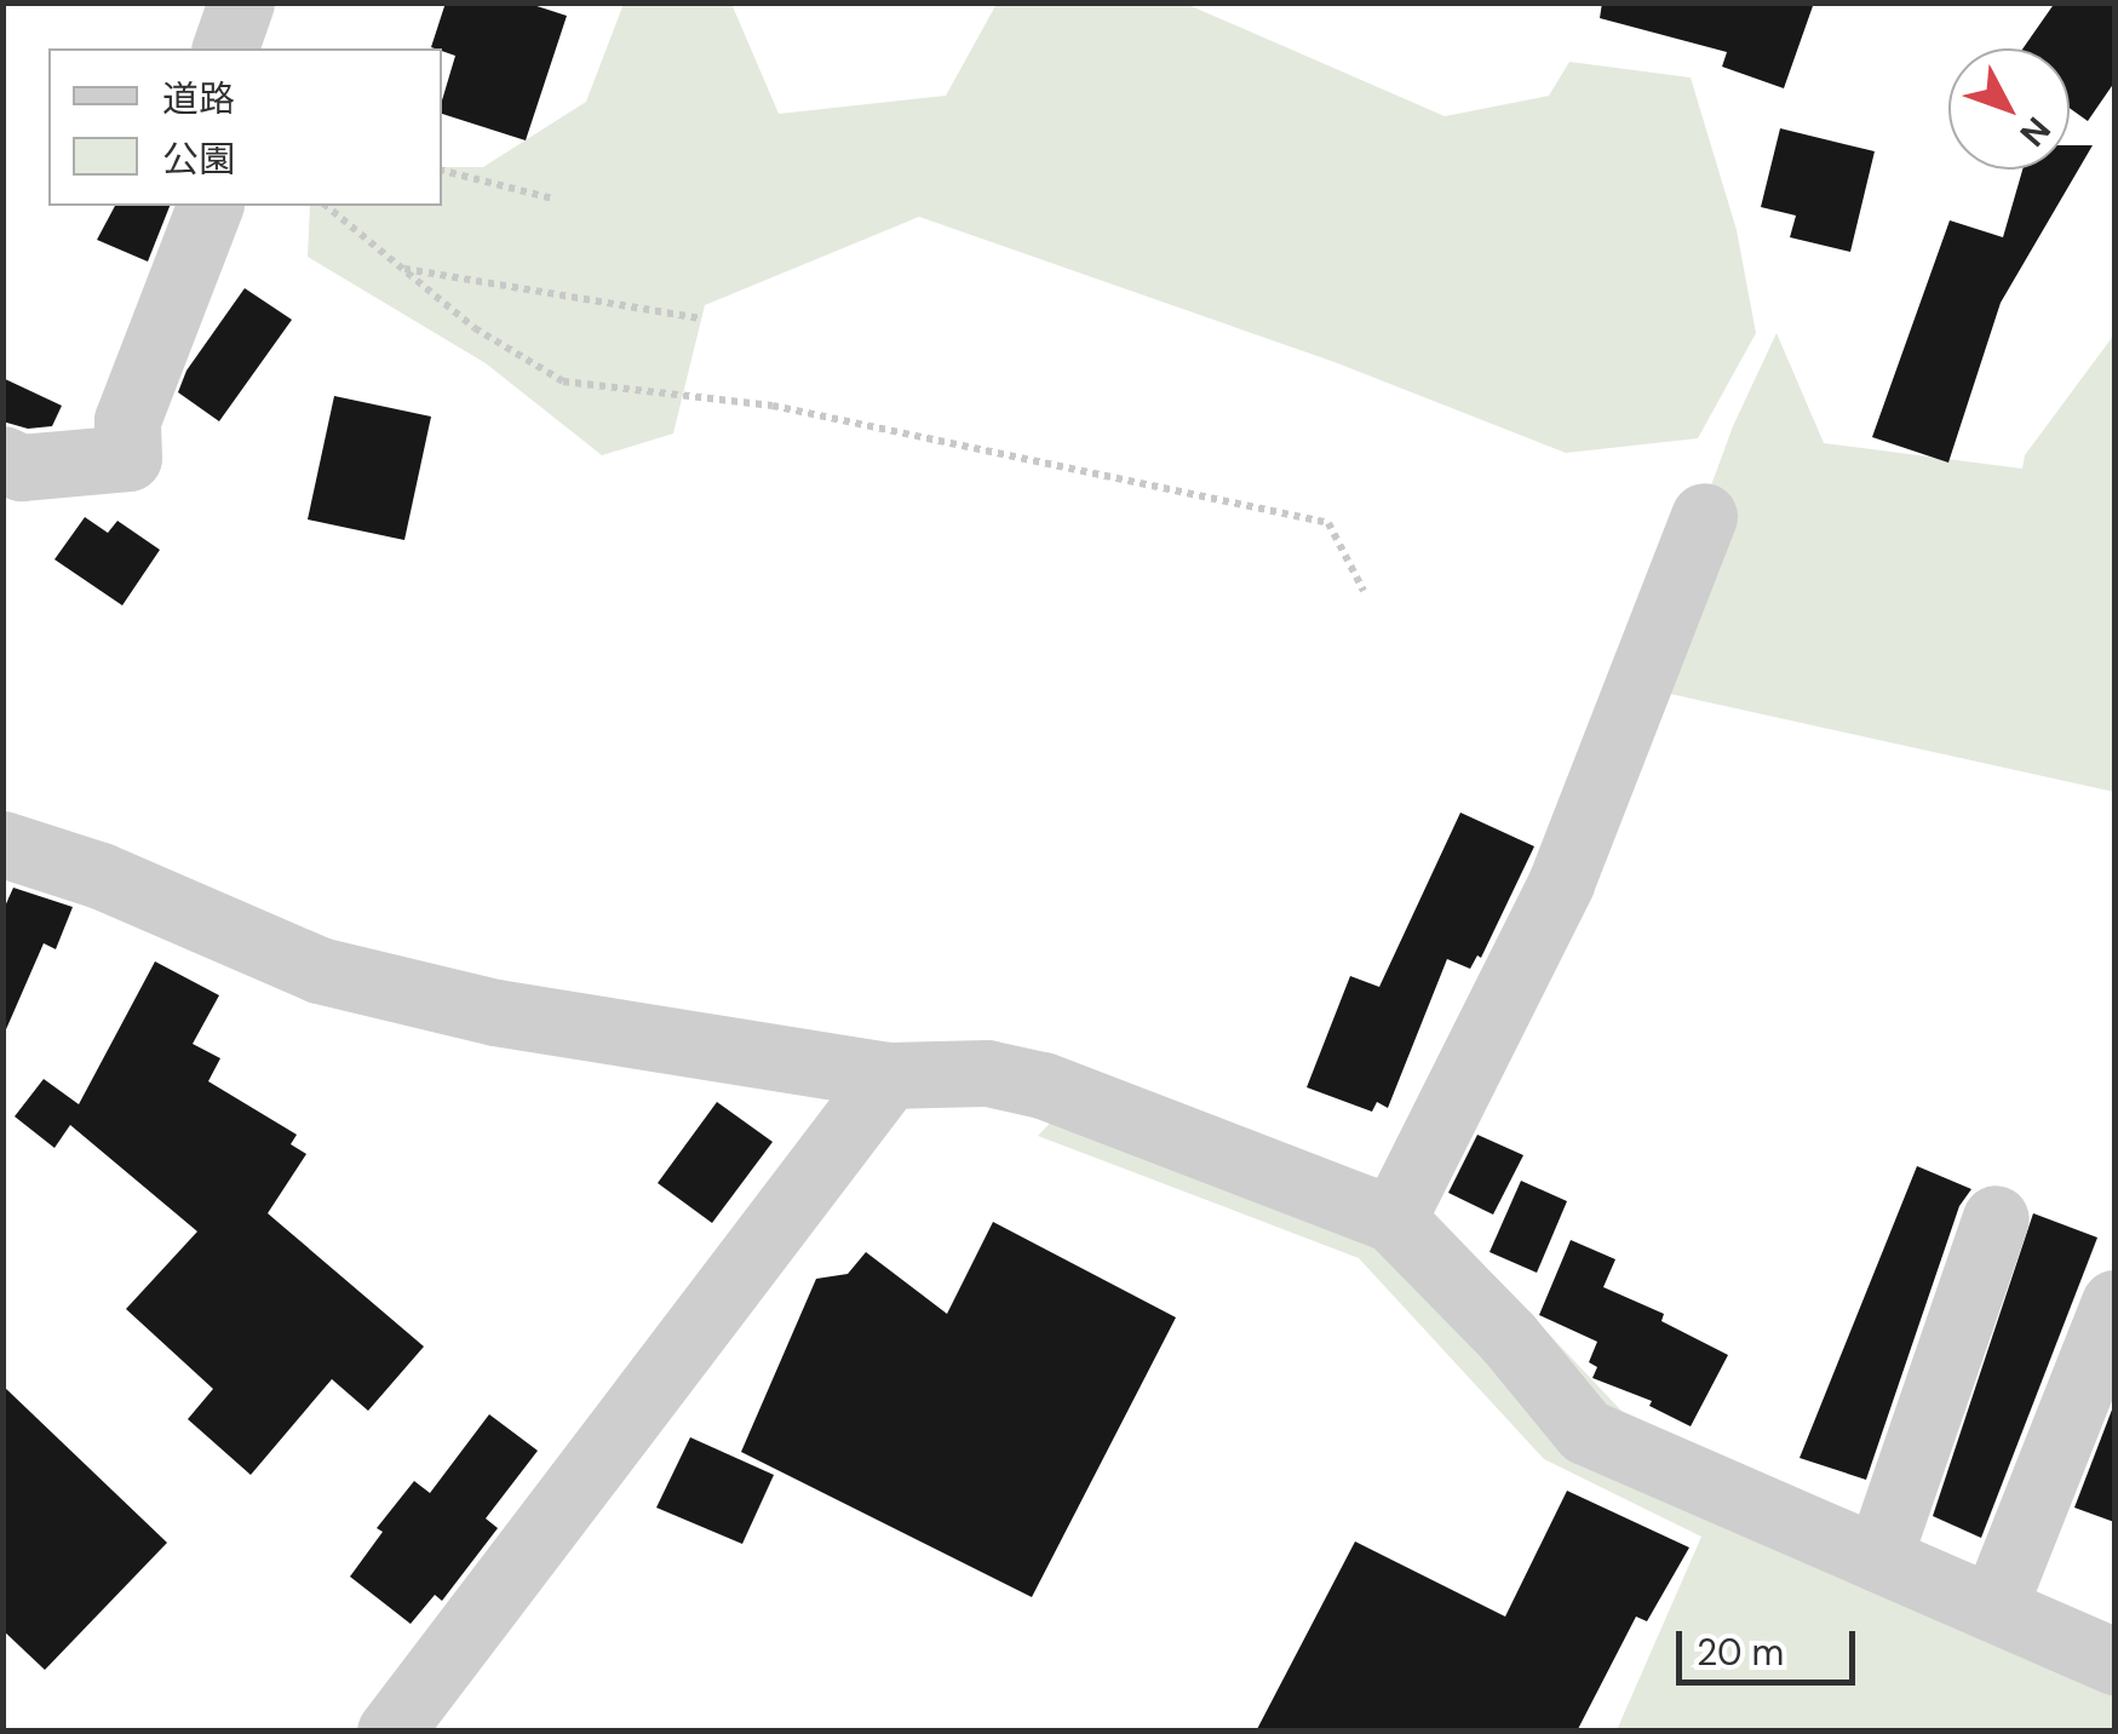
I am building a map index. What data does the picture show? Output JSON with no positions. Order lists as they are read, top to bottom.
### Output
{
  "legend": ["道路", "公園"],
  "scale_bar": "20 m",
  "north": "bottom right"
}
